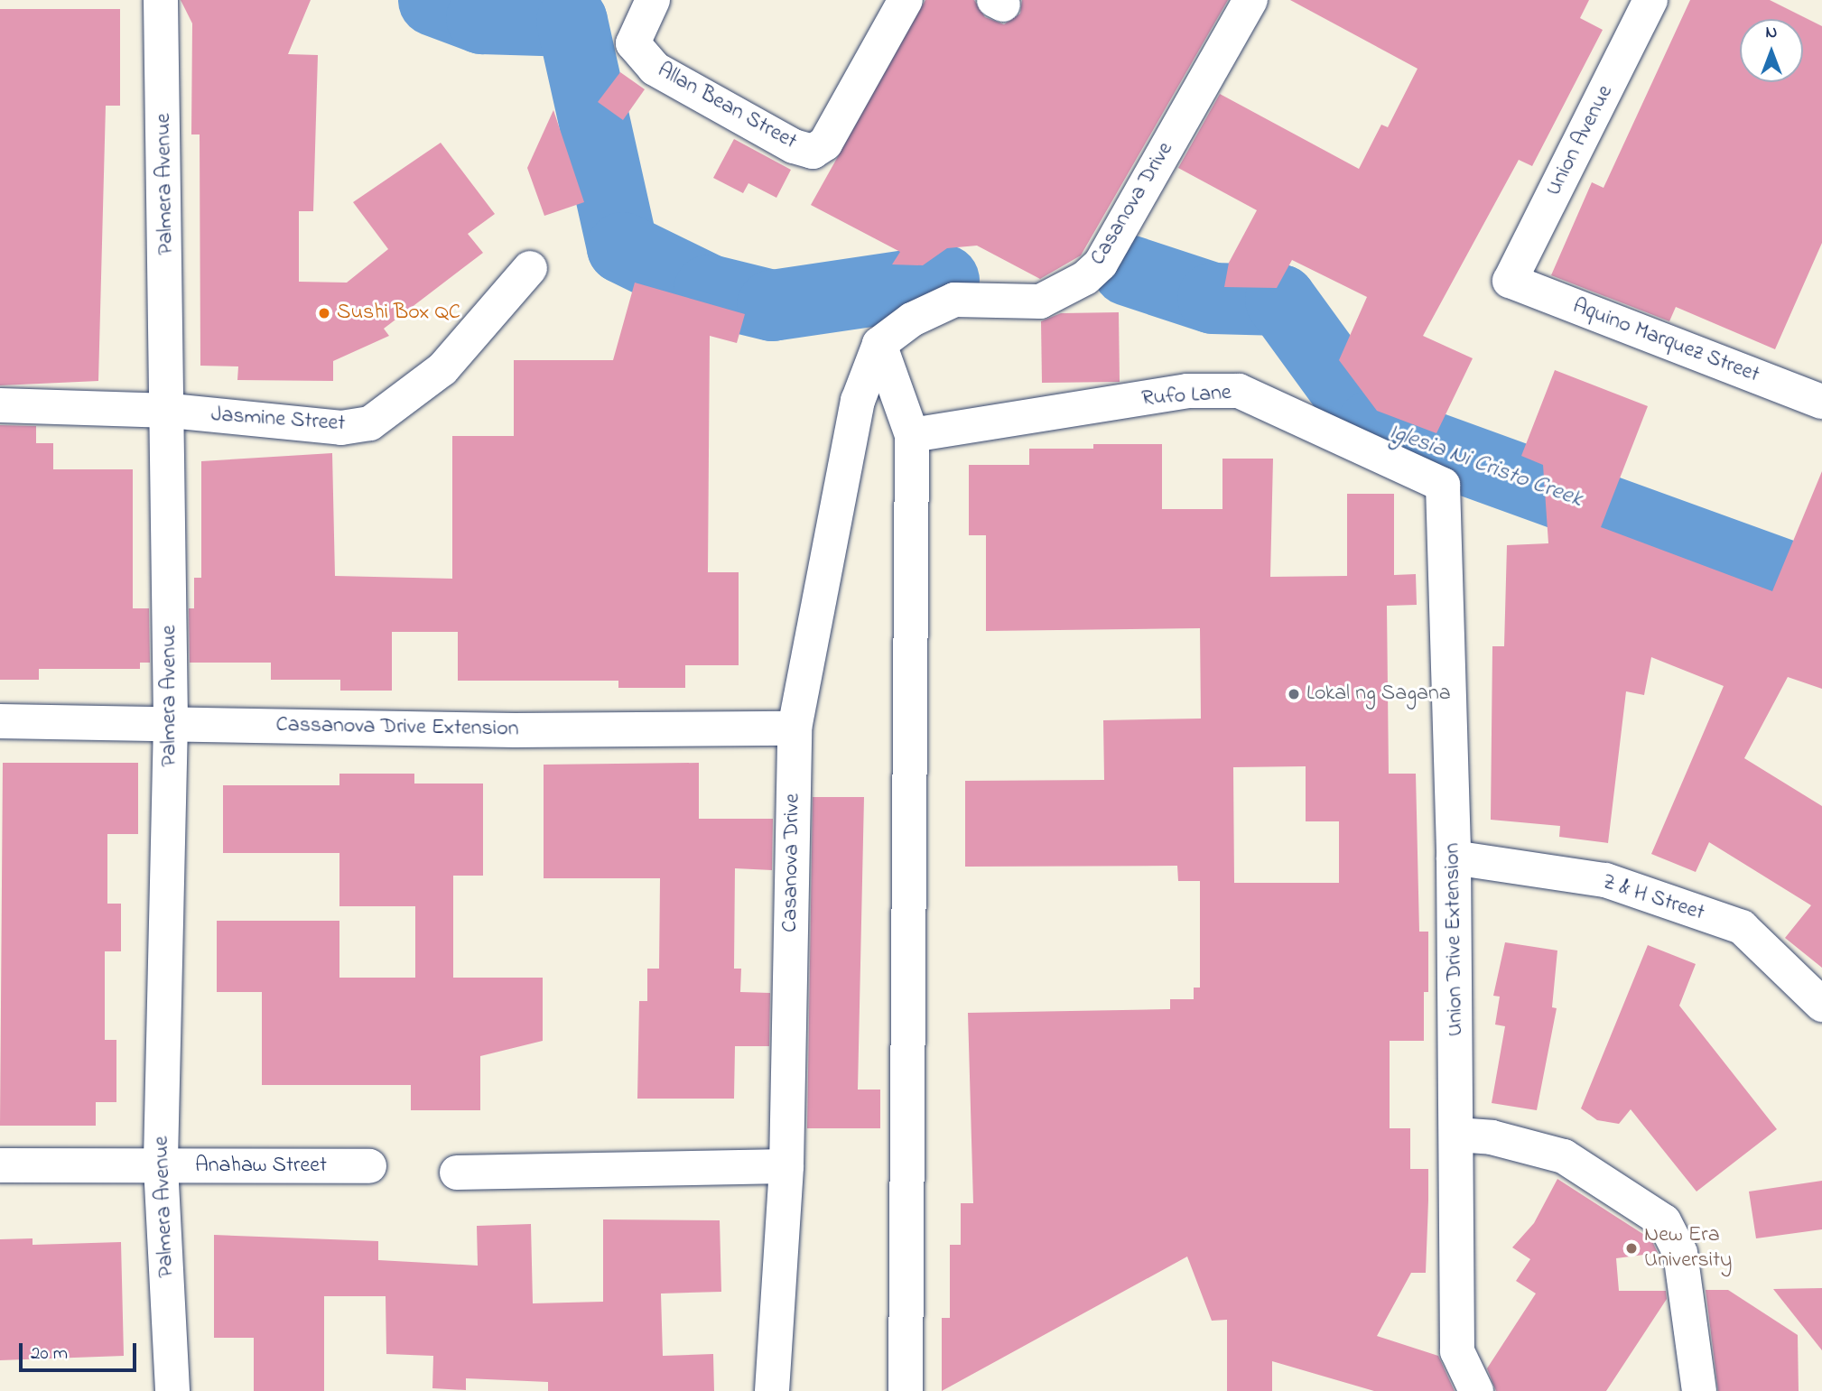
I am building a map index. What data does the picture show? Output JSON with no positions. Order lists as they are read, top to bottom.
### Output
{
  "streets": {
    "street": [
      "Allan Bean Street",
      "Union Avenue",
      "Palmera Avenue",
      "Casanova Drive",
      "Aquino Marquez Street",
      "Rufo Lane",
      "Jasmine Street",
      "Cassanova Drive Extension",
      "Z & H Street",
      "Union Drive Extension",
      "Anahaw Street"
    ]
  },
  "crossings": [
    ["Union Avenue", "Aquino Marquez Street"],
    ["Palmera Avenue", "Jasmine Street"],
    ["Palmera Avenue", "Cassanova Drive Extension"],
    ["Palmera Avenue", "Anahaw Street"],
    ["Casanova Drive", "Cassanova Drive Extension"],
    ["Rufo Lane", "Union Drive Extension"],
    ["Z & H Street", "Union Drive Extension"]
  ],
  "water": ["Iglesia Ni Cristo Creek"],
  "places": ["Sushi Box QC", "Lokal ng Sagana", "New Era University"],
  "scale_bar": "20 m",
  "north": "top"
}
